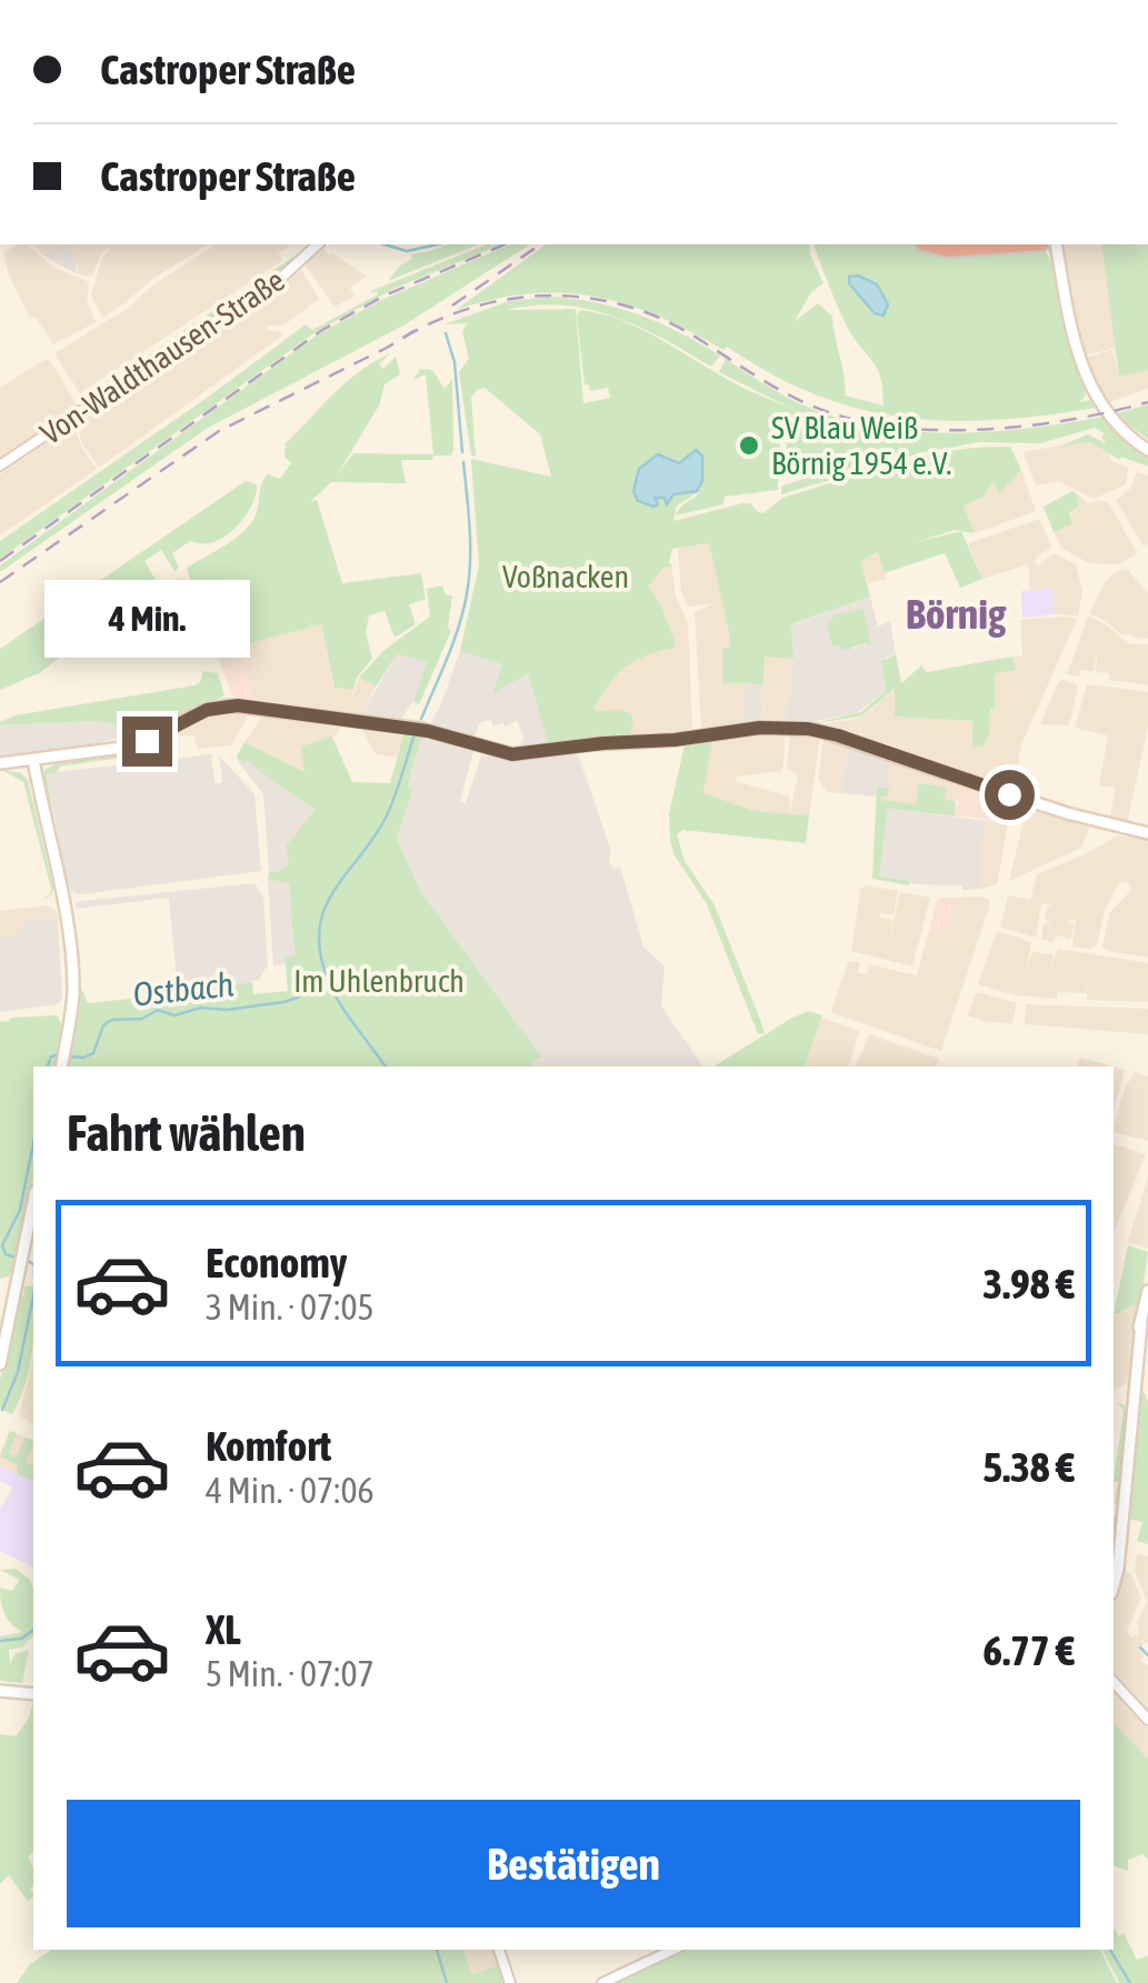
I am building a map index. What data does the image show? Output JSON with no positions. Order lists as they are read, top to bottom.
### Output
{
  "streets": {
    "street": ["Von-Waldthausen-Straße"]
  },
  "districts": ["Börnig"],
  "water": ["Ostbach"],
  "parks": ["Voßnacken", "Im Uhlenbruch"],
  "places": ["SV Blau Weiß Börnig 1954 e.V."],
  "page": {
    "banner": ["Castroper Straße", "Castroper Straße"],
    "bubble": "4 Min.",
    "heading": "Fahrt wählen",
    "list": [
      {
        "name": "Economy",
        "note": "3 Min. · 07:05",
        "value": "3.98 €"
      },
      {
        "name": "Komfort",
        "note": "4 Min. · 07:06",
        "value": "5.38 €"
      },
      {
        "name": "XL",
        "note": "5 Min. · 07:07",
        "value": "6.77 €"
      }
    ],
    "buttons": "Bestätigen"
  }
}
